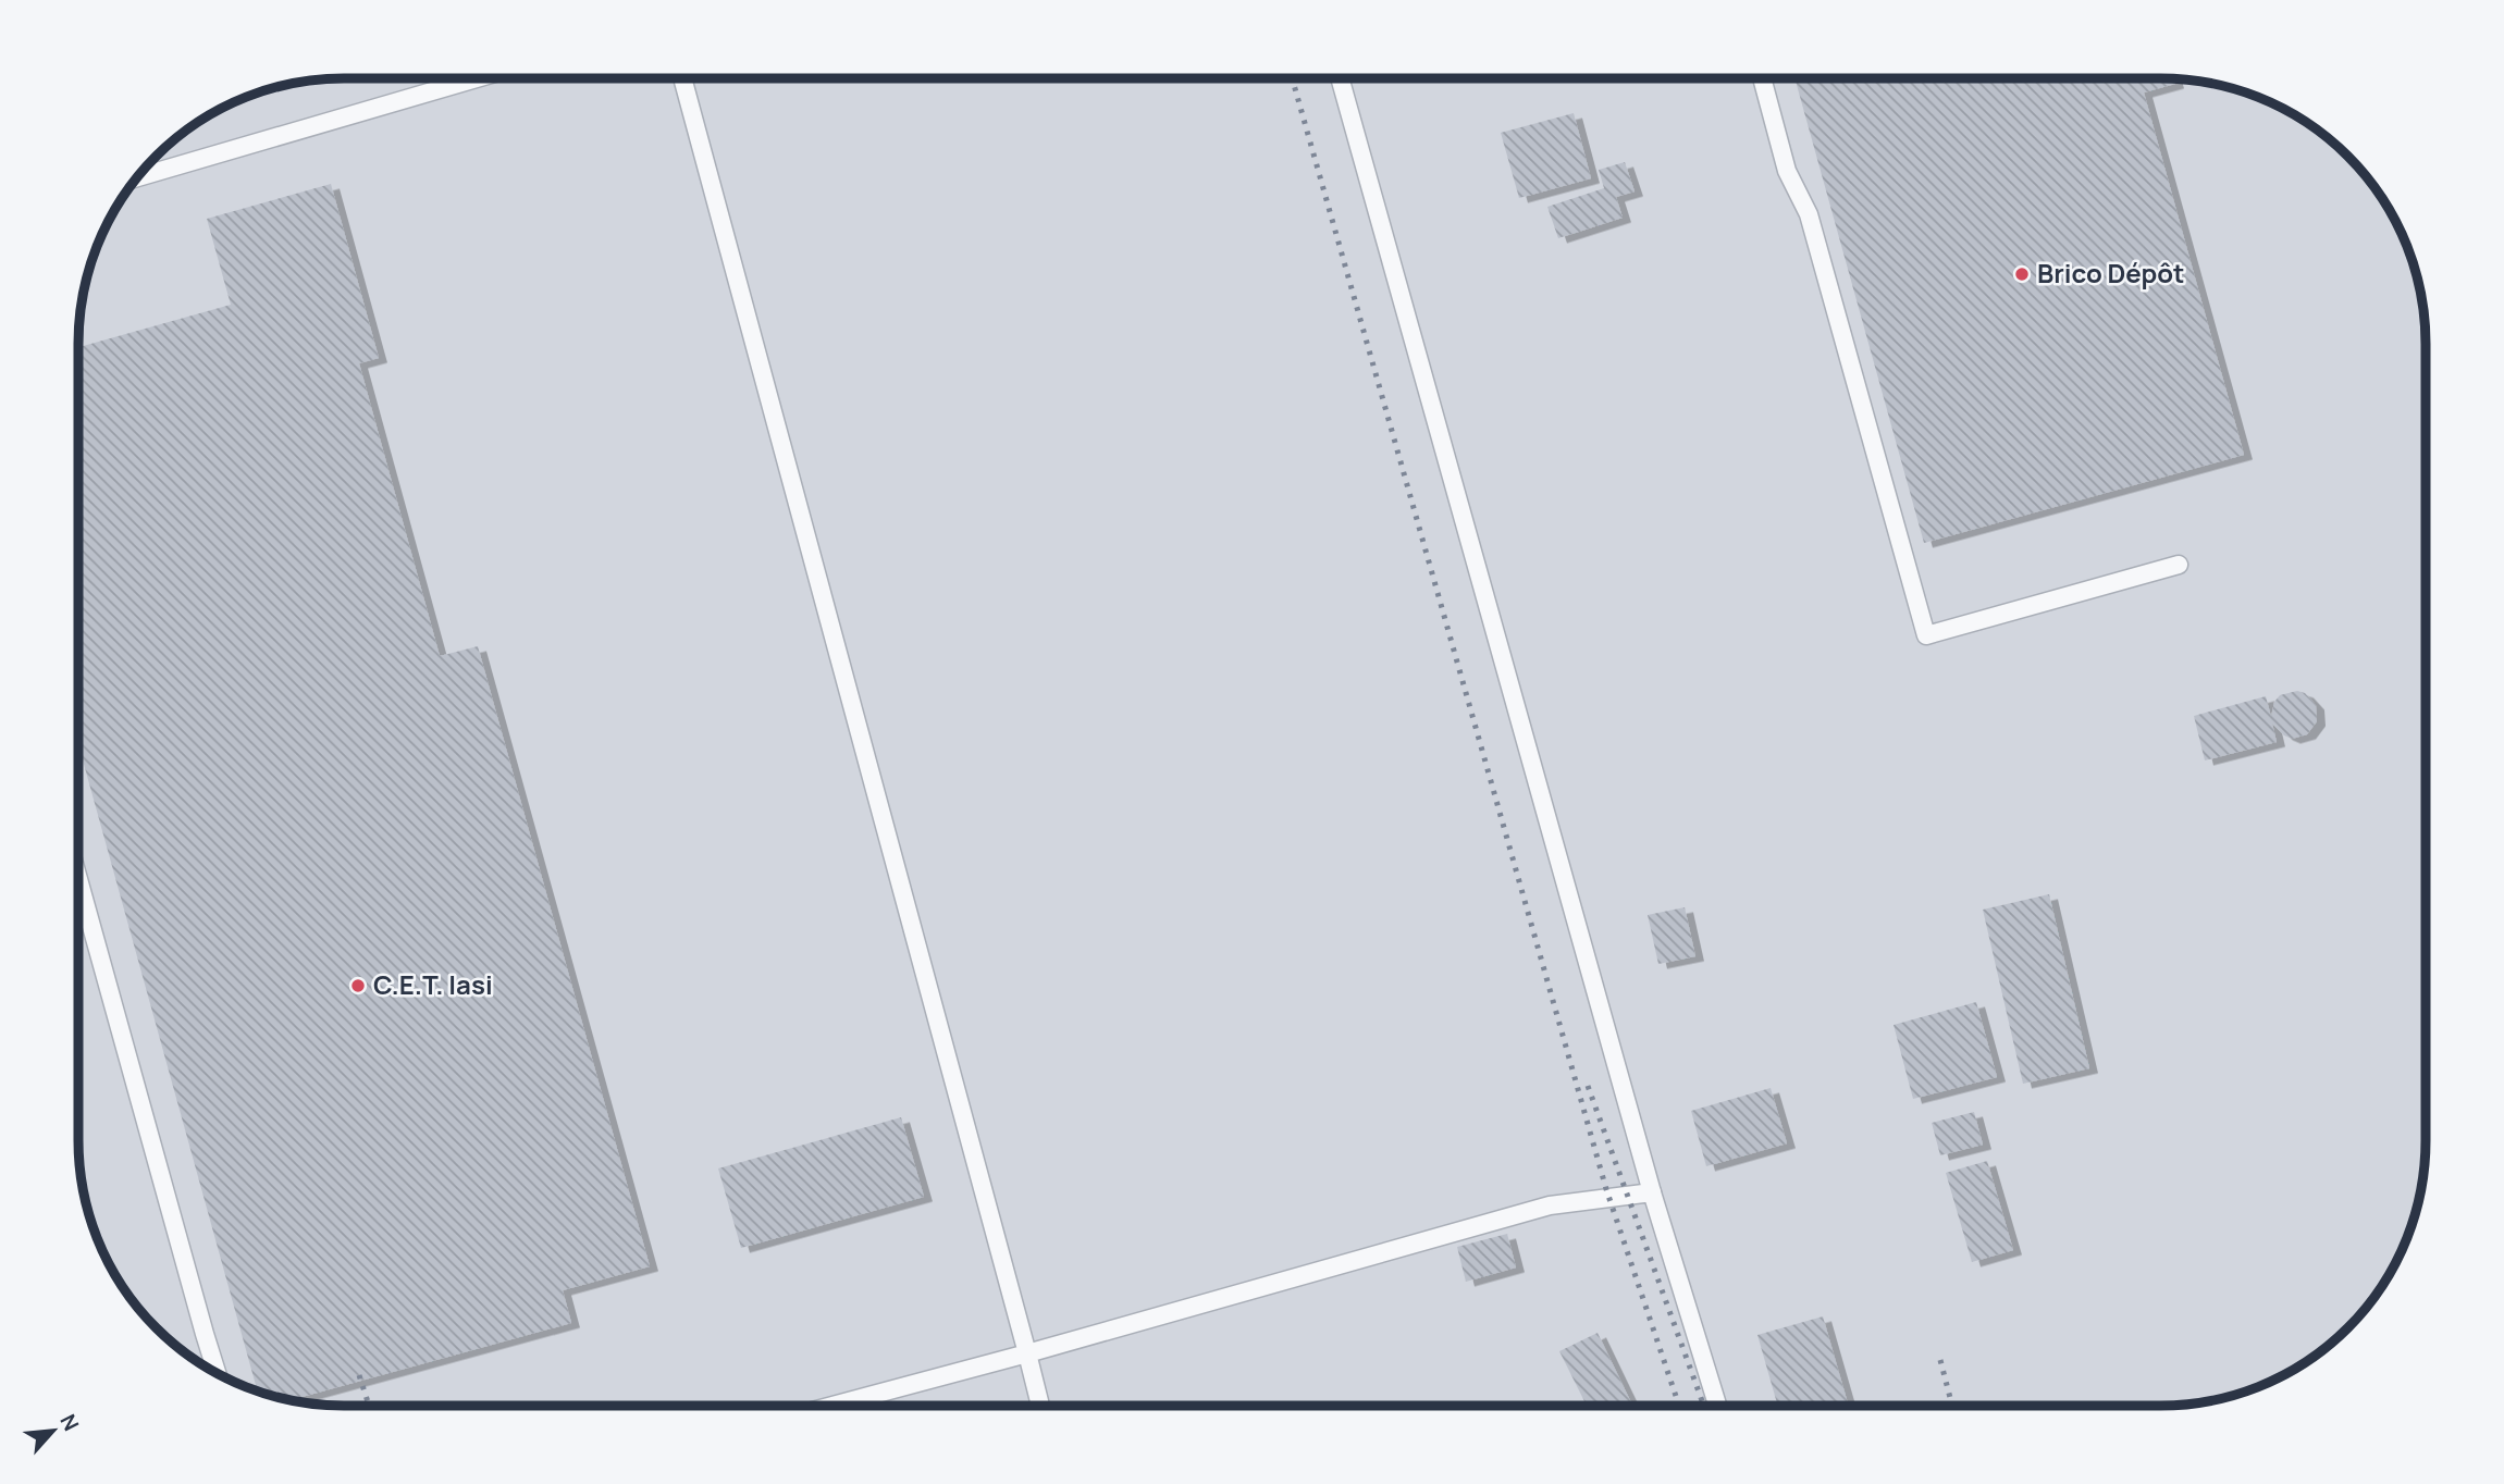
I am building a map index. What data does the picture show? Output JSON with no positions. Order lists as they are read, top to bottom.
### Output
{
  "places": ["Brico Dépôt", "C.E.T. Iasi"],
  "north": "top right"
}
